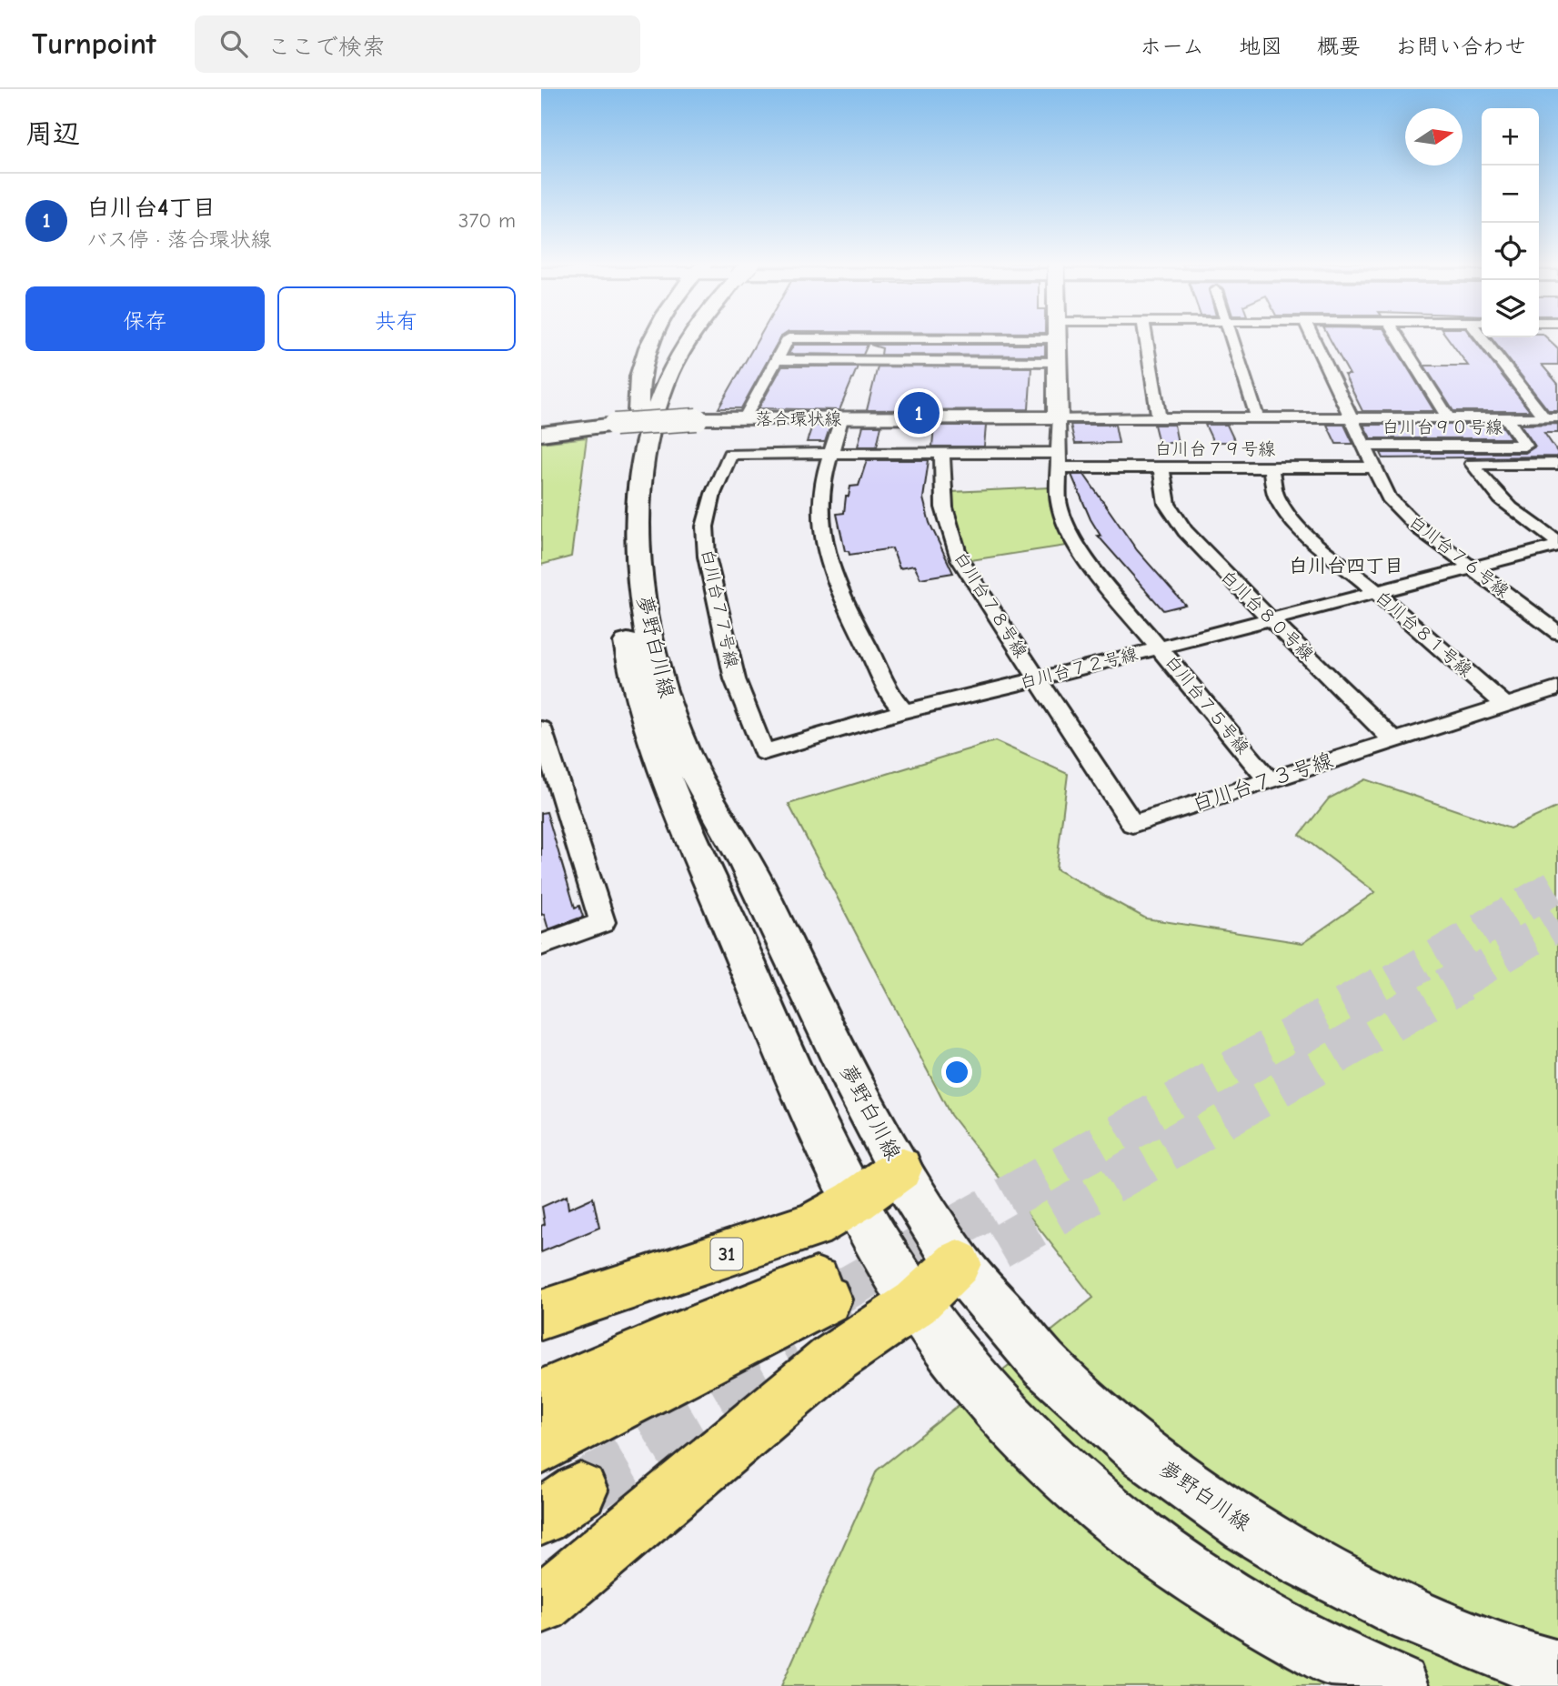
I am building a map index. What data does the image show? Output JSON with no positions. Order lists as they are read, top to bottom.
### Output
{
  "streets": {
    "highway": ["31"],
    "street": [
      "落合環状線",
      "白川台９０号線",
      "白川台７９号線",
      "白川台７６号線",
      "白川台７８号線",
      "白川台７７号線",
      "白川台８０号線",
      "白川台８１号線",
      "夢野白川線",
      "白川台７２号線",
      "白川台７５号線",
      "白川台７３号線"
    ]
  },
  "crossings": [
    ["落合環状線", "夢野白川線"],
    ["白川台９０号線", "白川台７６号線"],
    ["白川台７９号線", "白川台７６号線"],
    ["白川台７９号線", "白川台７７号線"],
    ["白川台７９号線", "白川台８０号線"],
    ["白川台７９号線", "白川台８１号線"],
    ["白川台７９号線", "白川台７５号線"],
    ["白川台７６号線", "白川台７２号線"],
    ["白川台７８号線", "白川台７７号線"],
    ["白川台７８号線", "白川台７２号線"],
    ["白川台７８号線", "白川台７３号線"],
    ["白川台７７号線", "白川台７２号線"],
    ["白川台７７号線", "白川台７５号線"],
    ["白川台８０号線", "白川台７２号線"],
    ["白川台８０号線", "白川台７３号線"],
    ["白川台８１号線", "白川台７２号線"],
    ["白川台８１号線", "白川台７３号線"],
    ["夢野白川線", "31"],
    ["白川台７２号線", "白川台７５号線"],
    ["白川台７２号線", "白川台７３号線"],
    ["白川台７５号線", "白川台７３号線"]
  ],
  "districts": ["白川台四丁目"],
  "north": "right",
  "page": {
    "header": "Turnpoint",
    "search": "ここで検索",
    "nav": [
      "ホーム",
      "地図",
      "概要",
      "お問い合わせ"
    ],
    "heading": "周辺",
    "map_buttons": ["+", "−"],
    "list": [
      {
        "mark": "1",
        "name": "白川台4丁目",
        "note": "バス停 · 落合環状線",
        "value": "370 m"
      }
    ],
    "buttons": ["保存", "共有"],
    "pins": "1"
  }
}
